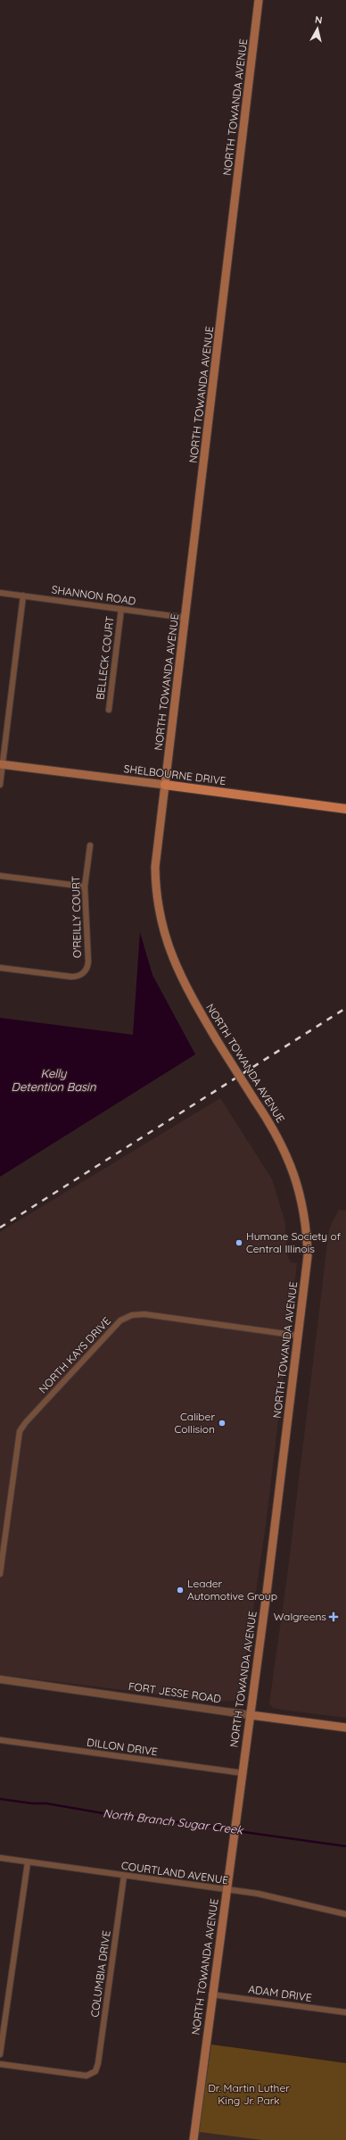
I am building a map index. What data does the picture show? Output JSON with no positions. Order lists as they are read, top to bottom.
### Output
{
  "streets": {
    "main road": ["NORTH TOWANDA AVENUE", "SHELBOURNE DRIVE", "FORT JESSE ROAD"],
    "street": [
      "SHANNON ROAD",
      "BELLECK COURT",
      "O'REILLY COURT",
      "NORTH KAYS DRIVE",
      "DILLON DRIVE",
      "COURTLAND AVENUE",
      "COLUMBIA DRIVE",
      "ADAM DRIVE"
    ]
  },
  "crossings": [
    ["NORTH TOWANDA AVENUE", "SHANNON ROAD"],
    ["NORTH TOWANDA AVENUE", "SHELBOURNE DRIVE"],
    ["NORTH TOWANDA AVENUE", "NORTH KAYS DRIVE"],
    ["NORTH TOWANDA AVENUE", "FORT JESSE ROAD"],
    ["NORTH TOWANDA AVENUE", "DILLON DRIVE"],
    ["NORTH TOWANDA AVENUE", "COURTLAND AVENUE"],
    ["NORTH TOWANDA AVENUE", "ADAM DRIVE"],
    ["SHANNON ROAD", "BELLECK COURT"],
    ["COURTLAND AVENUE", "COLUMBIA DRIVE"]
  ],
  "water": ["Kelly Detention Basin", "North Branch Sugar Creek"],
  "parks": ["Dr. Martin Luther King Jr. Park"],
  "places": {
    "other": ["Humane Society of Central Illinois", "Caliber Collision", "Leader Automotive Group"],
    "health": ["Walgreens"]
  },
  "north": "top"
}
